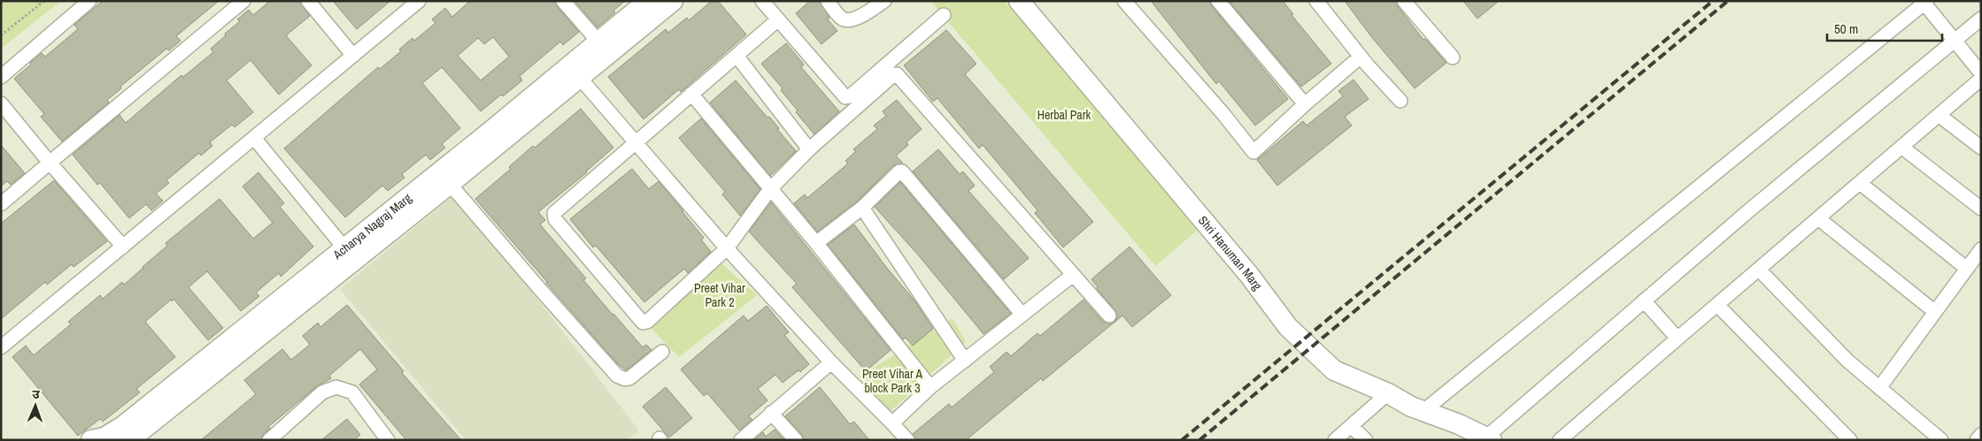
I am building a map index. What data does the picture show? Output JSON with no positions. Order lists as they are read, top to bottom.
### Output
{
  "streets": {
    "street": ["Acharya Nagraj Marg", "Shri Hanuman Marg"]
  },
  "parks": ["Herbal Park", "Preet Vihar Park 2", "Preet Vihar A block Park 3"],
  "scale_bar": "50 m",
  "north": "top"
}
